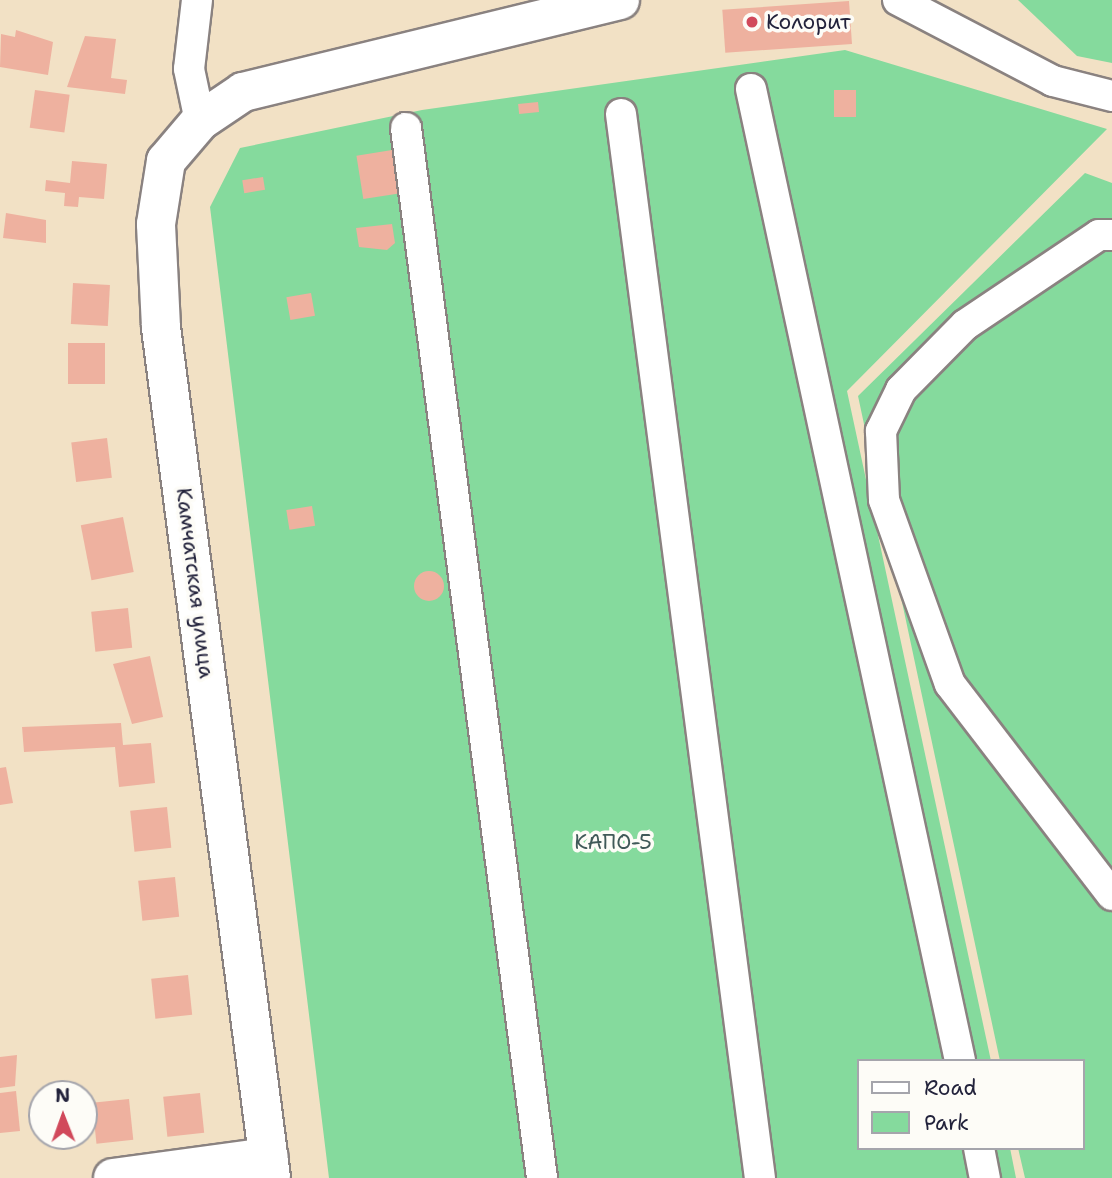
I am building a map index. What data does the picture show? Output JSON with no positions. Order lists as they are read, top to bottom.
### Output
{
  "streets": {
    "main road": ["Камчатская улица"]
  },
  "parks": ["КАПО-5"],
  "places": ["Колорит"],
  "legend": ["Road", "Park"],
  "north": "top"
}
